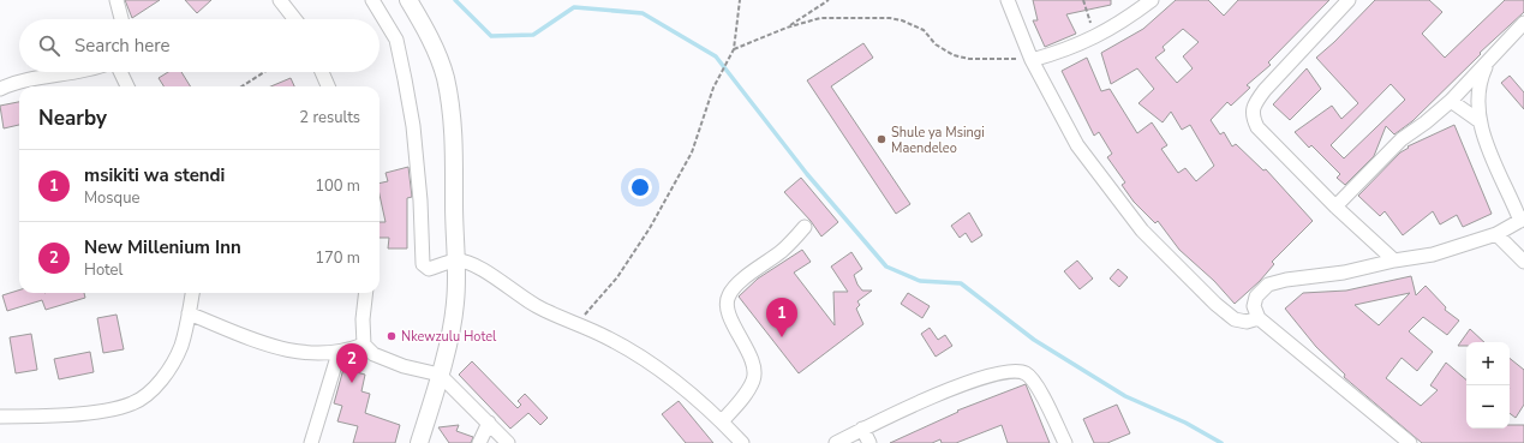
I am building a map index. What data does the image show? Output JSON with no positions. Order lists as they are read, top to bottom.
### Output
{
  "places": ["Shule ya Msingi Maendeleo", "Nkewzulu Hotel"],
  "page": {
    "search": "Search here",
    "heading": ["Nearby", "2 results"],
    "list": [
      {
        "mark": "1",
        "name": "msikiti wa stendi",
        "note": "Mosque",
        "value": "100 m"
      },
      {
        "mark": "2",
        "name": "New Millenium Inn",
        "note": "Hotel",
        "value": "170 m"
      }
    ],
    "pins": ["1", "2"],
    "map_buttons": ["+", "−"]
  }
}
